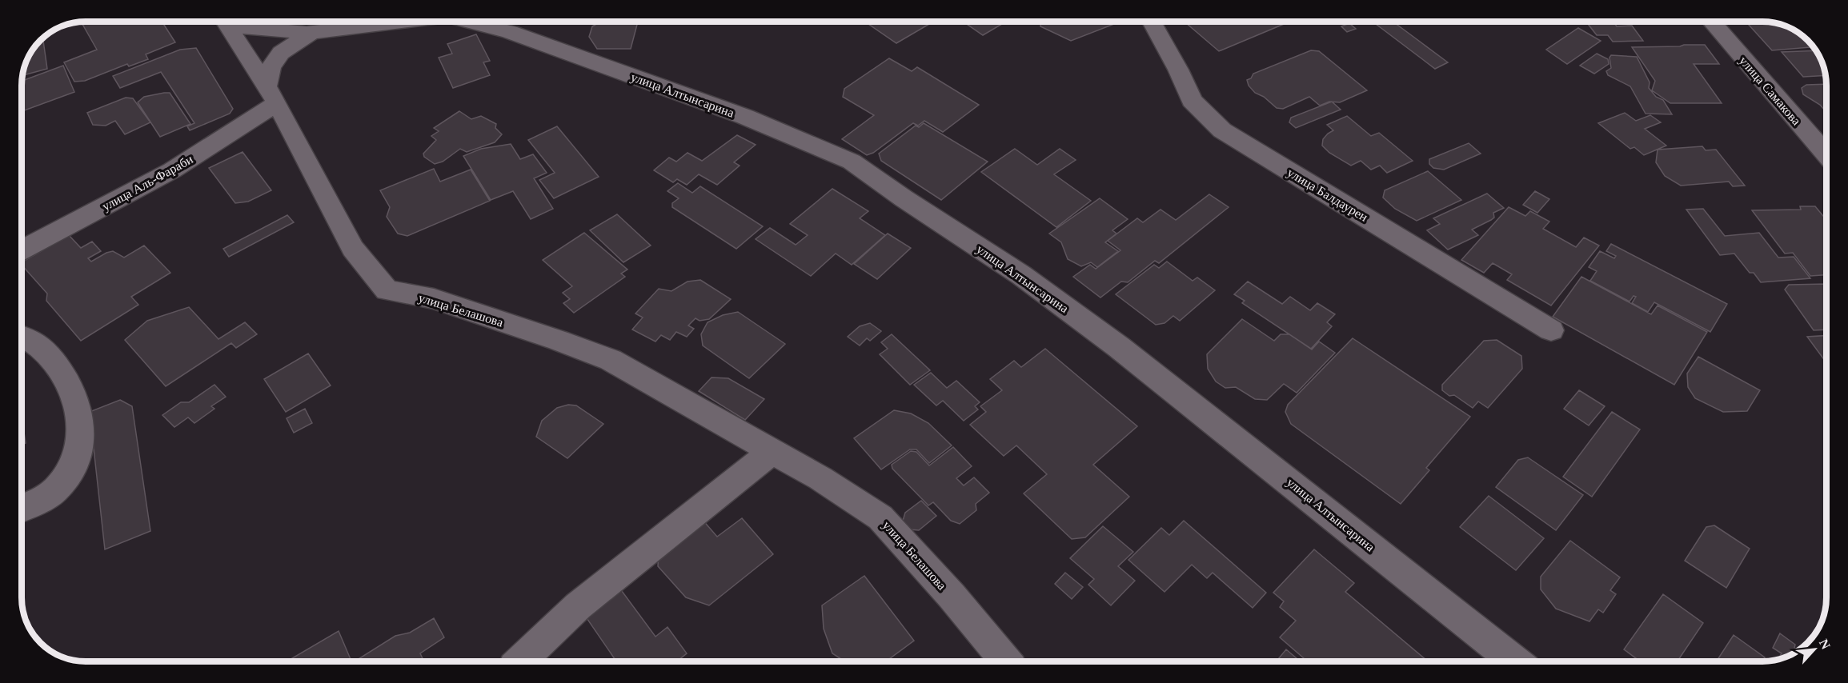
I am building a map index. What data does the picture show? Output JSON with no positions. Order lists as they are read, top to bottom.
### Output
{
  "streets": {
    "street": [
      "улица Самакова",
      "улица Алтынсарина",
      "улица Аль-Фараби",
      "улица Балдаурен",
      "улица Белашова"
    ]
  },
  "crossings": [
    ["улица Аль-Фараби", "улица Белашова"]
  ],
  "north": "top right"
}
